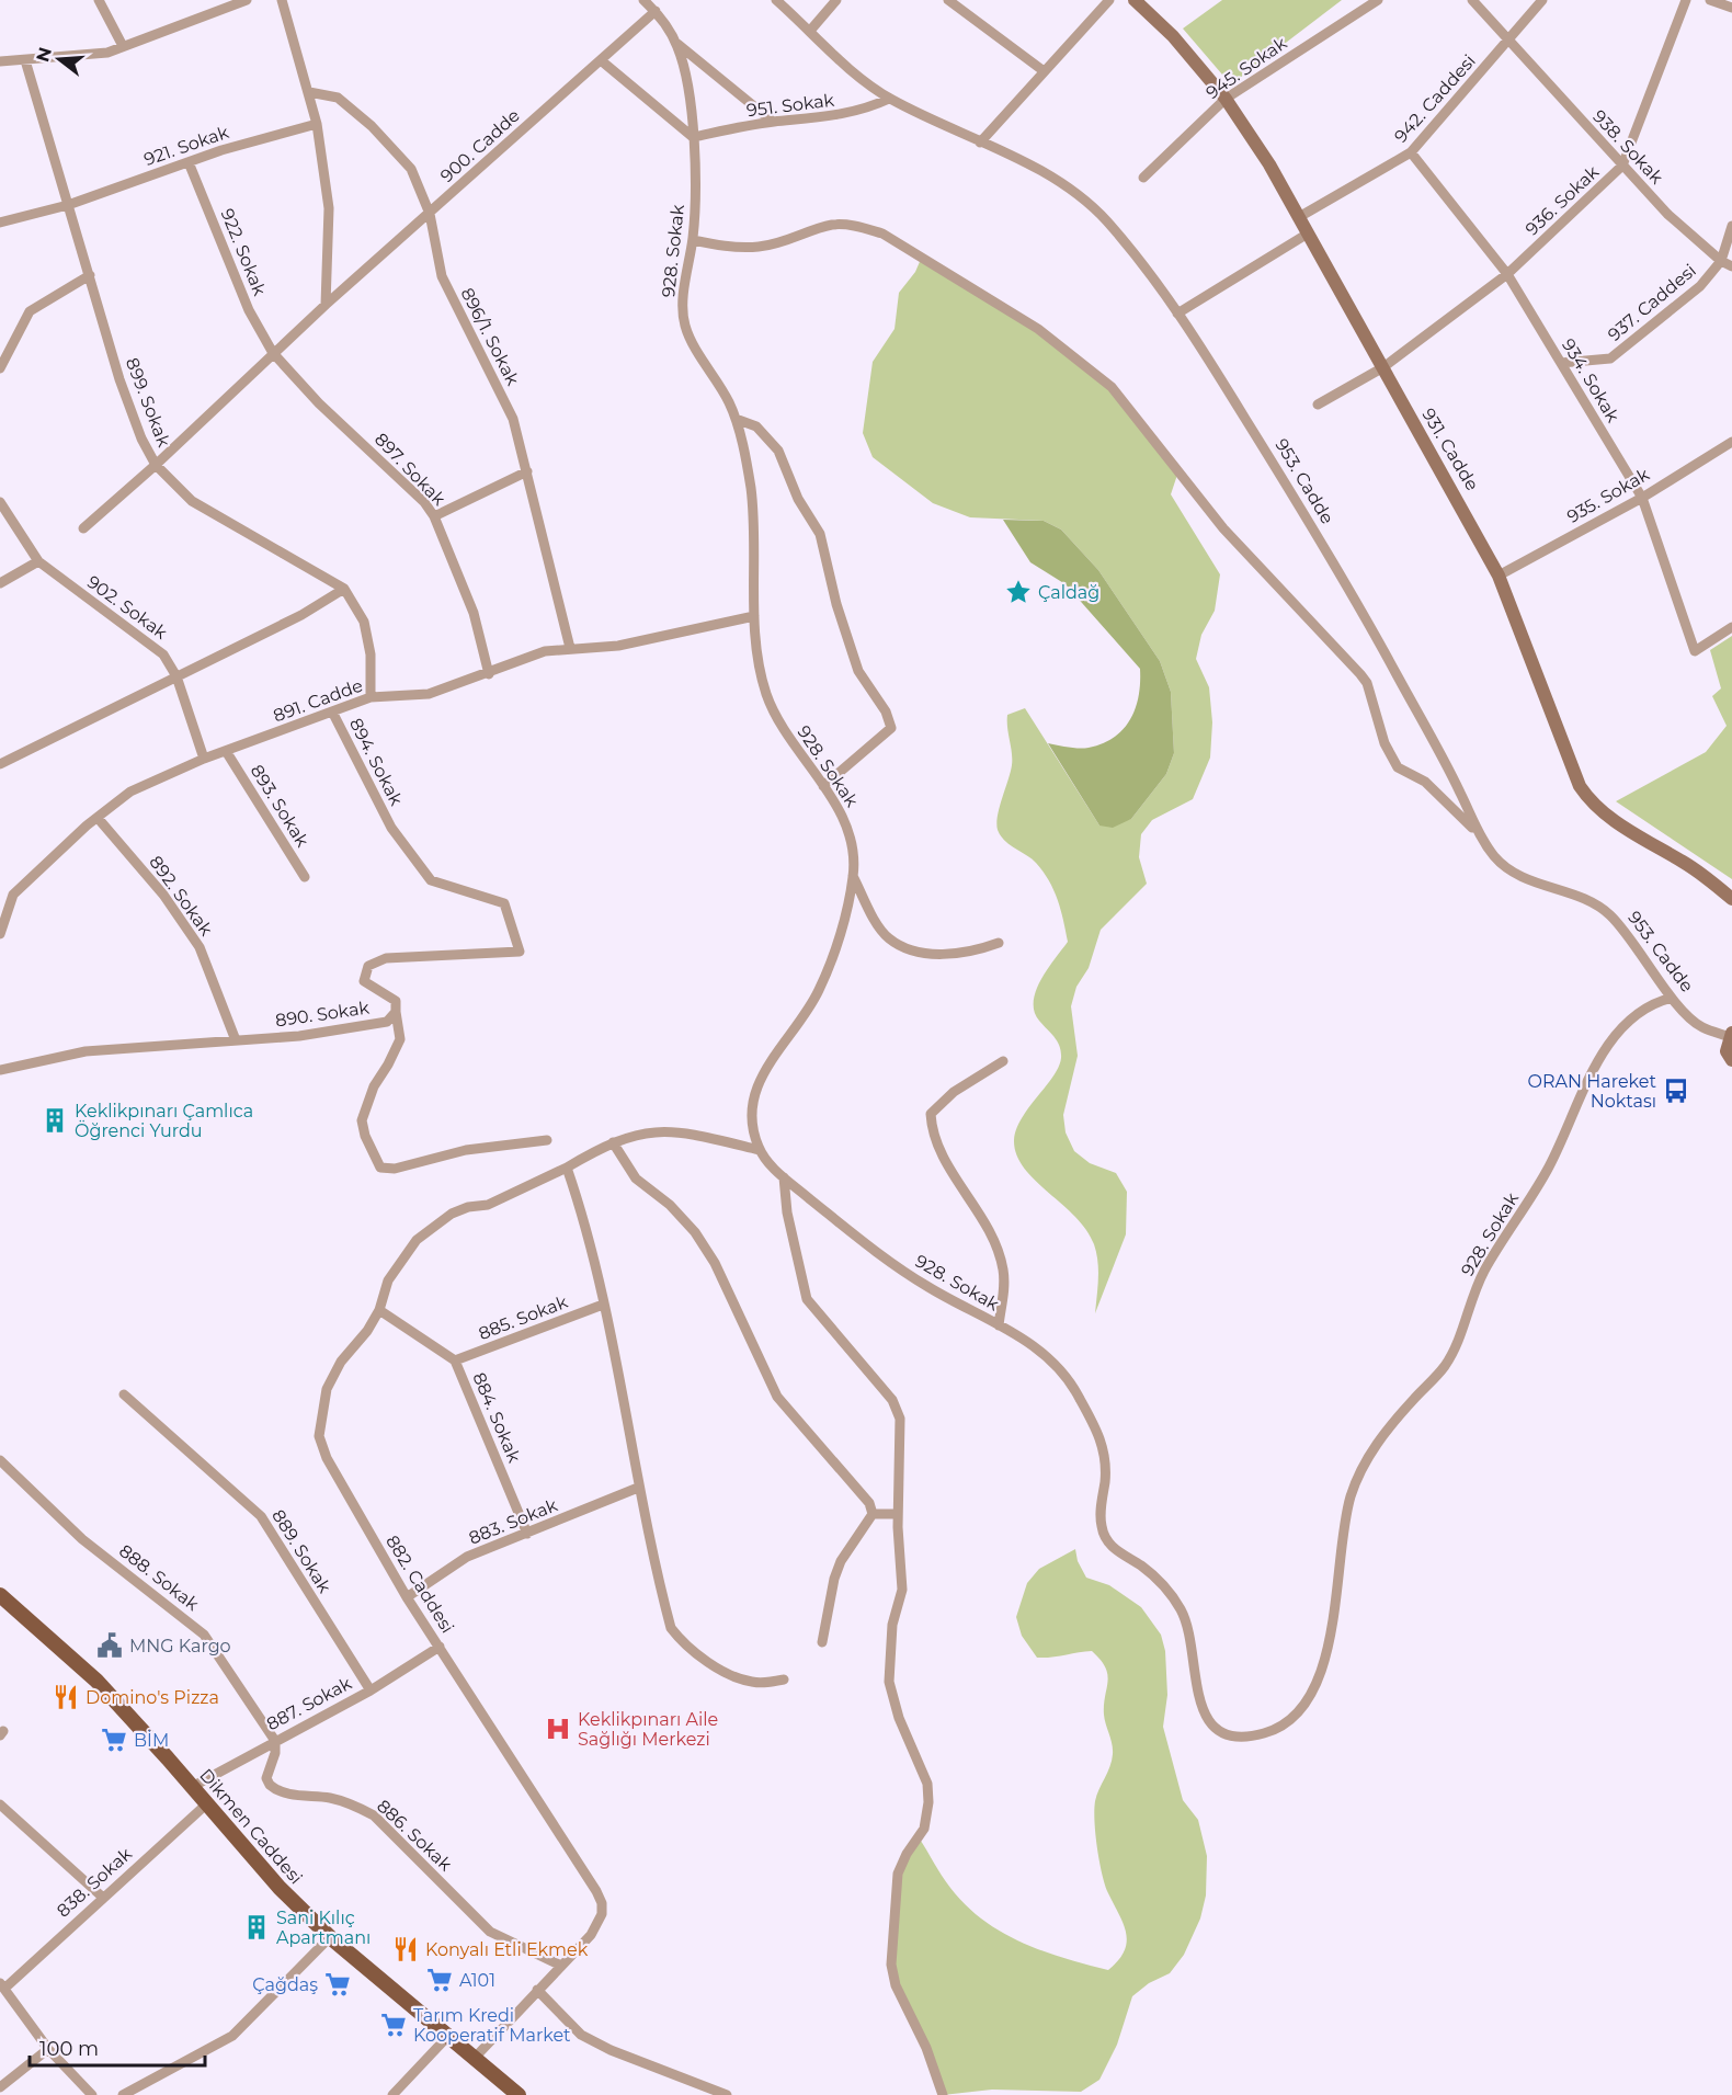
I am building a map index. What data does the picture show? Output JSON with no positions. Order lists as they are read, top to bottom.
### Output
{
  "streets": {
    "main road": ["931. Cadde", "953. Cadde", "Dikmen Caddesi"],
    "street": [
      "945. Sokak",
      "942. Caddesi",
      "951. Sokak",
      "921. Sokak",
      "900. Cadde",
      "938. Sokak",
      "936. Sokak",
      "928. Sokak",
      "922. Sokak",
      "937. Caddesi",
      "896/1. Sokak",
      "934. Sokak",
      "899. Sokak",
      "897. Sokak",
      "935. Sokak",
      "902. Sokak",
      "891. Cadde",
      "894. Sokak",
      "893. Sokak",
      "892. Sokak",
      "890. Sokak",
      "885. Sokak",
      "884. Sokak",
      "883. Sokak",
      "889. Sokak",
      "888. Sokak",
      "882. Caddesi",
      "887. Sokak",
      "886. Sokak",
      "838. Sokak"
    ]
  },
  "crossings": [
    ["945. Sokak", "931. Cadde"],
    ["942. Caddesi", "938. Sokak"],
    ["942. Caddesi", "934. Sokak"],
    ["942. Caddesi", "931. Cadde"],
    ["951. Sokak", "928. Sokak"],
    ["951. Sokak", "953. Cadde"],
    ["921. Sokak", "922. Sokak"],
    ["921. Sokak", "899. Sokak"],
    ["900. Cadde", "928. Sokak"],
    ["900. Cadde", "922. Sokak"],
    ["900. Cadde", "896/1. Sokak"],
    ["900. Cadde", "899. Sokak"],
    ["900. Cadde", "897. Sokak"],
    ["938. Sokak", "936. Sokak"],
    ["938. Sokak", "937. Caddesi"],
    ["936. Sokak", "934. Sokak"],
    ["936. Sokak", "931. Cadde"],
    ["928. Sokak", "953. Cadde"],
    ["928. Sokak", "891. Cadde"],
    ["928. Sokak", "882. Caddesi"],
    ["922. Sokak", "897. Sokak"],
    ["937. Caddesi", "934. Sokak"],
    ["896/1. Sokak", "891. Cadde"],
    ["934. Sokak", "935. Sokak"],
    ["899. Sokak", "891. Cadde"],
    ["931. Cadde", "935. Sokak"],
    ["897. Sokak", "891. Cadde"],
    ["902. Sokak", "891. Cadde"],
    ["891. Cadde", "894. Sokak"],
    ["891. Cadde", "893. Sokak"],
    ["891. Cadde", "892. Sokak"],
    ["894. Sokak", "890. Sokak"],
    ["892. Sokak", "890. Sokak"],
    ["885. Sokak", "884. Sokak"],
    ["884. Sokak", "883. Sokak"],
    ["884. Sokak", "882. Caddesi"],
    ["883. Sokak", "882. Caddesi"],
    ["889. Sokak", "887. Sokak"],
    ["888. Sokak", "887. Sokak"],
    ["888. Sokak", "886. Sokak"],
    ["882. Caddesi", "887. Sokak"],
    ["882. Caddesi", "Dikmen Caddesi"],
    ["882. Caddesi", "886. Sokak"],
    ["887. Sokak", "Dikmen Caddesi"],
    ["887. Sokak", "886. Sokak"],
    ["Dikmen Caddesi", "838. Sokak"]
  ],
  "places": {
    "place": ["Çaldağ"],
    "bus stop": ["ORAN Hareket Noktası"],
    "building": ["Keklikpınarı Çamlıca Öğrenci Yurdu", "Sani Kılıç Apartmanı"],
    "public building": ["MNG Kargo"],
    "restaurant": ["Domino's Pizza", "Konyalı Etli Ekmek"],
    "hospital": ["Keklikpınarı Aile Sağlığı Merkezi"],
    "supermarket": [
      "BİM",
      "A101",
      "Çağdaş",
      "Tarım Kredi Kooperatif Market"
    ]
  },
  "scale_bar": "100 m",
  "north": "left"
}
